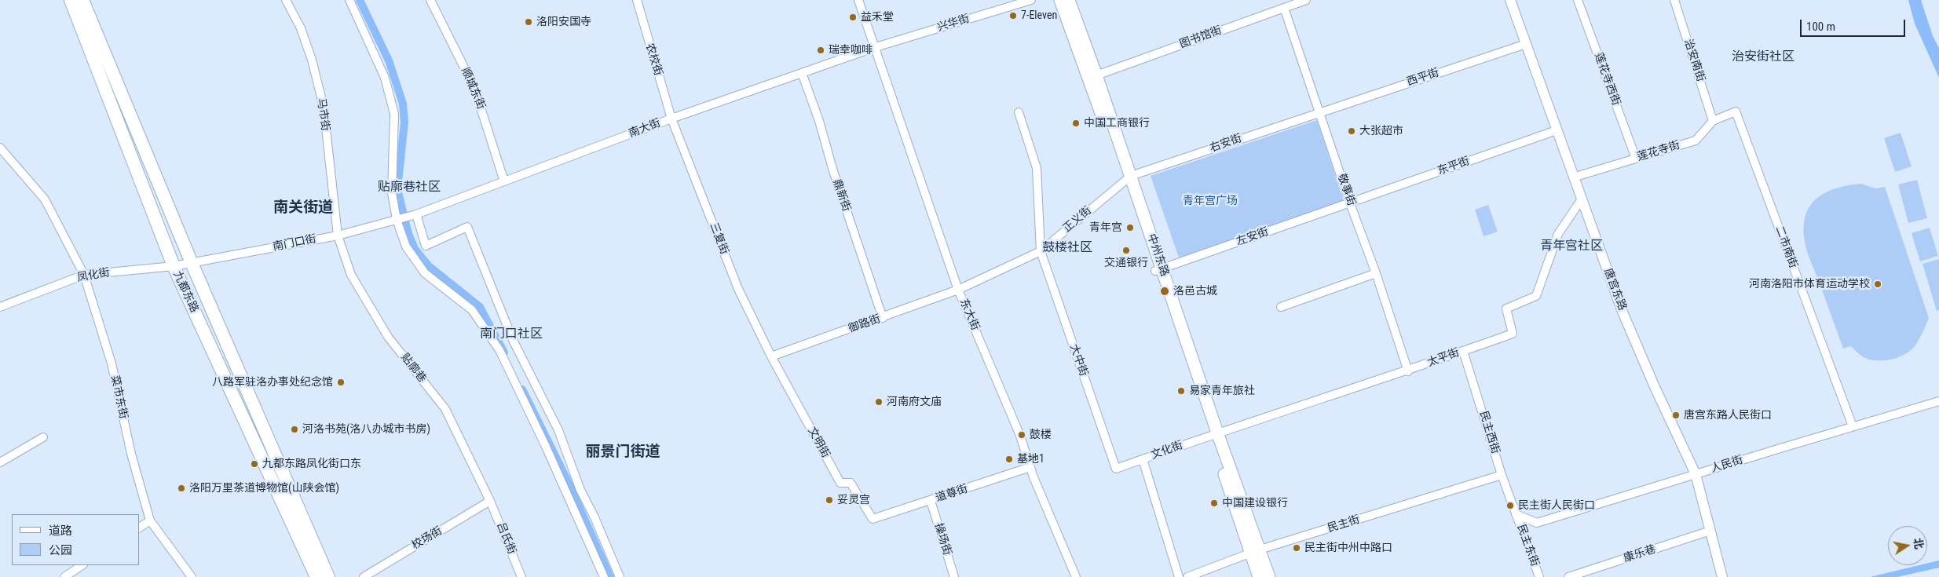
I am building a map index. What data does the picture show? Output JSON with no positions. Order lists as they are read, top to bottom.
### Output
{
  "streets": {
    "highway": ["九都东路"],
    "main road": ["中州东路"],
    "street": [
      "兴华街",
      "图书馆街",
      "农校街",
      "治安南街",
      "西平街",
      "莲花寺西街",
      "顺城东街",
      "马市街",
      "南大街",
      "右安街",
      "莲花寺街",
      "东平街",
      "敬事街",
      "鼎新街",
      "正义街",
      "左安街",
      "三复街",
      "南门口街",
      "二市南街",
      "凤化街",
      "唐宫东路",
      "东大街",
      "御路街",
      "太平街",
      "大中街",
      "贴廓巷",
      "菜市东街",
      "民主西街",
      "文明街",
      "文化街",
      "人民街",
      "道尊街",
      "民主街",
      "校场街",
      "吕氏街",
      "操场街",
      "民主东街",
      "康乐巷"
    ]
  },
  "crossings": [
    ["兴华街", "南大街"],
    ["兴华街", "东大街"],
    ["图书馆街", "敬事街"],
    ["图书馆街", "中州东路"],
    ["农校街", "南大街"],
    ["农校街", "三复街"],
    ["治安南街", "莲花寺街"],
    ["西平街", "右安街"],
    ["西平街", "敬事街"],
    ["西平街", "唐宫东路"],
    ["莲花寺西街", "莲花寺街"],
    ["顺城东街", "南大街"],
    ["马市街", "南门口街"],
    ["马市街", "贴廓巷"],
    ["南大街", "鼎新街"],
    ["南大街", "三复街"],
    ["南大街", "南门口街"],
    ["南大街", "东大街"],
    ["右安街", "敬事街"],
    ["右安街", "正义街"],
    ["右安街", "中州东路"],
    ["莲花寺街", "二市南街"],
    ["莲花寺街", "唐宫东路"],
    ["东平街", "敬事街"],
    ["东平街", "左安街"],
    ["东平街", "唐宫东路"],
    ["敬事街", "左安街"],
    ["敬事街", "太平街"],
    ["鼎新街", "御路街"],
    ["正义街", "中州东路"],
    ["正义街", "东大街"],
    ["正义街", "御路街"],
    ["正义街", "大中街"],
    ["左安街", "中州东路"],
    ["三复街", "御路街"],
    ["三复街", "文明街"],
    ["南门口街", "凤化街"],
    ["南门口街", "九都东路"],
    ["南门口街", "贴廓巷"],
    ["二市南街", "人民街"],
    ["中州东路", "太平街"],
    ["中州东路", "文化街"],
    ["中州东路", "民主街"],
    ["凤化街", "九都东路"],
    ["凤化街", "菜市东街"],
    ["唐宫东路", "太平街"],
    ["唐宫东路", "人民街"],
    ["唐宫东路", "康乐巷"],
    ["东大街", "御路街"],
    ["东大街", "道尊街"],
    ["御路街", "文明街"],
    ["太平街", "民主西街"],
    ["太平街", "文化街"],
    ["大中街", "文化街"],
    ["贴廓巷", "校场街"],
    ["贴廓巷", "吕氏街"],
    ["民主西街", "人民街"],
    ["民主西街", "民主街"],
    ["民主西街", "民主东街"],
    ["文明街", "道尊街"],
    ["人民街", "民主东街"],
    ["道尊街", "操场街"],
    ["校场街", "吕氏街"]
  ],
  "districts": [
    "治安街社区",
    "贴廓巷社区",
    "南关街道",
    "青年宫社区",
    "鼓楼社区",
    "南门口社区",
    "丽景门街道"
  ],
  "parks": ["青年宫广场"],
  "places": [
    "7-Eleven",
    "益禾堂",
    "洛阳安国寺",
    "瑞幸咖啡",
    "中国工商银行",
    "大张超市",
    "青年宫",
    "交通银行",
    "河南洛阳市体育运动学校",
    "洛邑古城",
    "八路军驻洛办事处纪念馆",
    "易家青年旅社",
    "河南府文庙",
    "唐宫东路人民街口",
    "河洛书苑(洛八办城市书房)",
    "鼓楼",
    "基地1",
    "九都东路凤化街口东",
    "洛阳万里茶道博物馆(山陕会馆)",
    "妥灵宫",
    "中国建设银行",
    "民主街人民街口",
    "民主街中州中路口"
  ],
  "legend": ["道路", "公园"],
  "scale_bar": "100 m",
  "north": "right"
}
